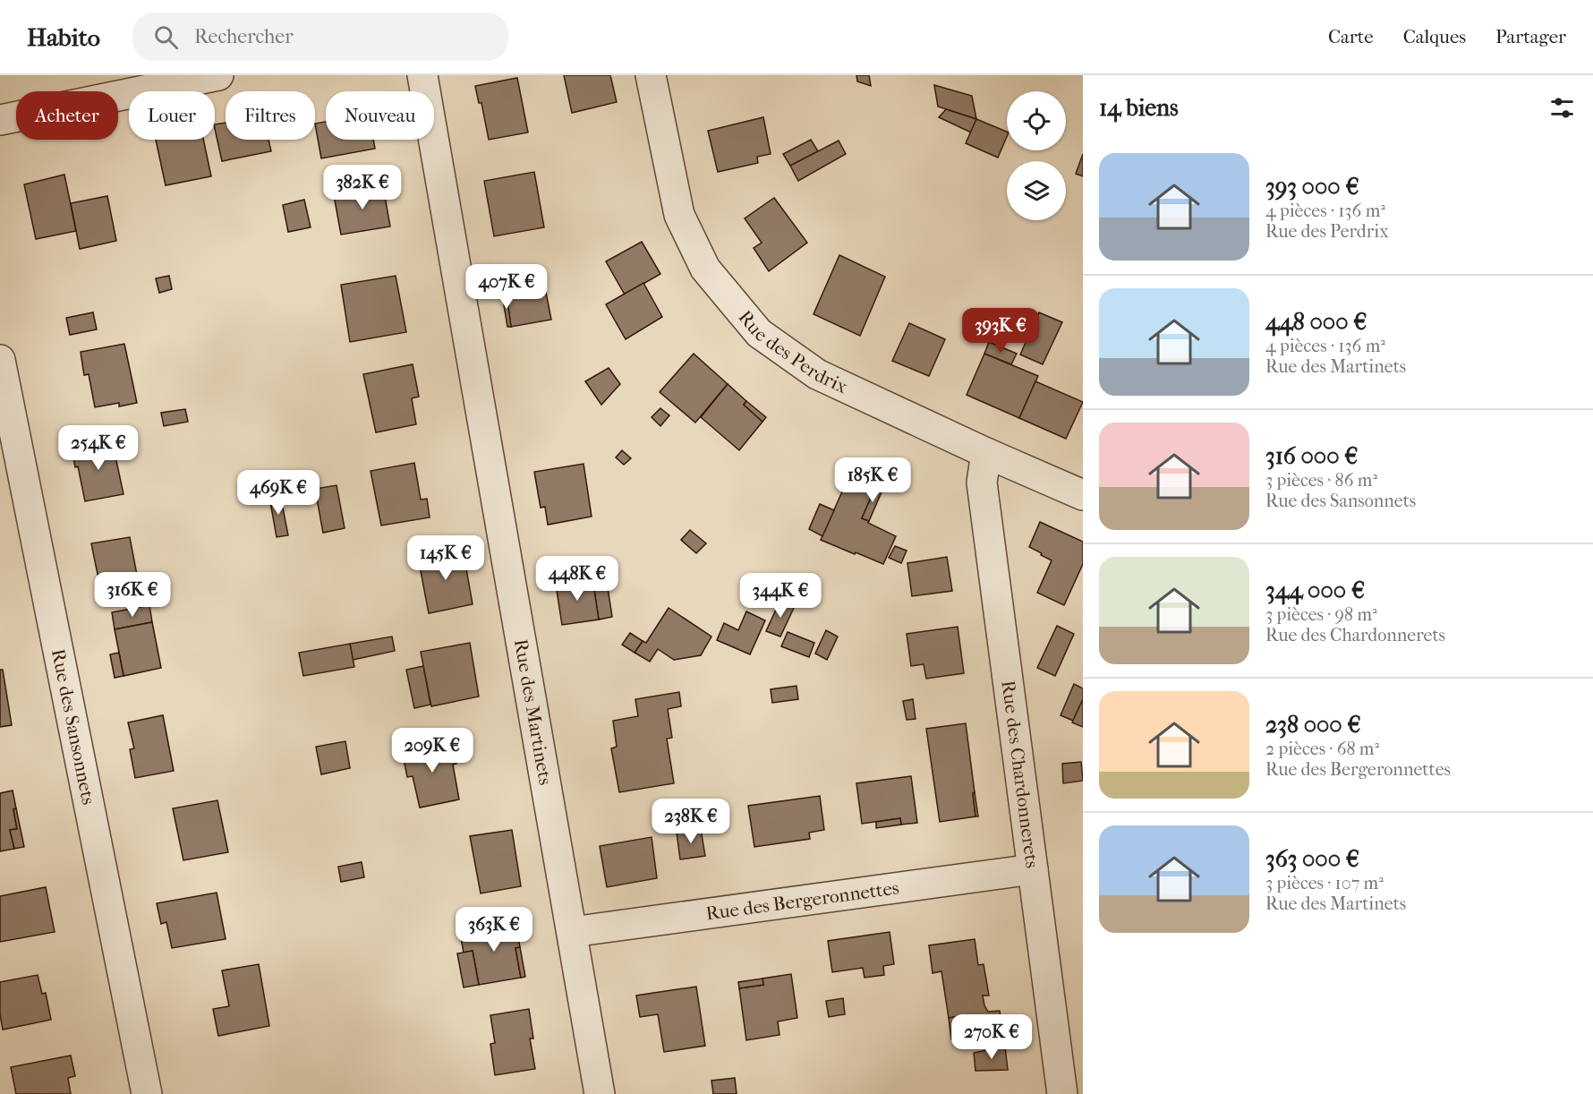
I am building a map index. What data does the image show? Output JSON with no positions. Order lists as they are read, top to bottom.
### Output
{
  "streets": {
    "street": [
      "Rue des Perdrix",
      "Rue des Martinets",
      "Rue des Sansonnets",
      "Rue des Chardonnerets",
      "Rue des Bergeronnettes"
    ]
  },
  "crossings": [
    ["Rue des Perdrix", "Rue des Chardonnerets"],
    ["Rue des Martinets", "Rue des Bergeronnettes"],
    ["Rue des Chardonnerets", "Rue des Bergeronnettes"]
  ],
  "page": {
    "header": "Habito",
    "search": "Rechercher",
    "nav": ["Carte", "Calques", "Partager"],
    "heading": "14 biens",
    "chip": [
      "Acheter",
      "Louer",
      "Filtres",
      "Nouveau"
    ],
    "list": [
      {
        "name": "393 000 €",
        "note": "4 pièces · 136 m² · Rue des Perdrix"
      },
      {
        "name": "448 000 €",
        "note": "4 pièces · 136 m² · Rue des Martinets"
      },
      {
        "name": "316 000 €",
        "note": "3 pièces · 86 m² · Rue des Sansonnets"
      },
      {
        "name": "344 000 €",
        "note": "3 pièces · 98 m² · Rue des Chardonnerets"
      },
      {
        "name": "238 000 €",
        "note": "2 pièces · 68 m² · Rue des Bergeronnettes"
      },
      {
        "name": "363 000 €",
        "note": "3 pièces · 107 m² · Rue des Martinets"
      }
    ],
    "price": [
      "382K €",
      "407K €",
      "393K €",
      "254K €",
      "185K €",
      "469K €",
      "145K €",
      "448K €",
      "316K €",
      "344K €",
      "209K €",
      "238K €",
      "363K €",
      "270K €"
    ]
  }
}
